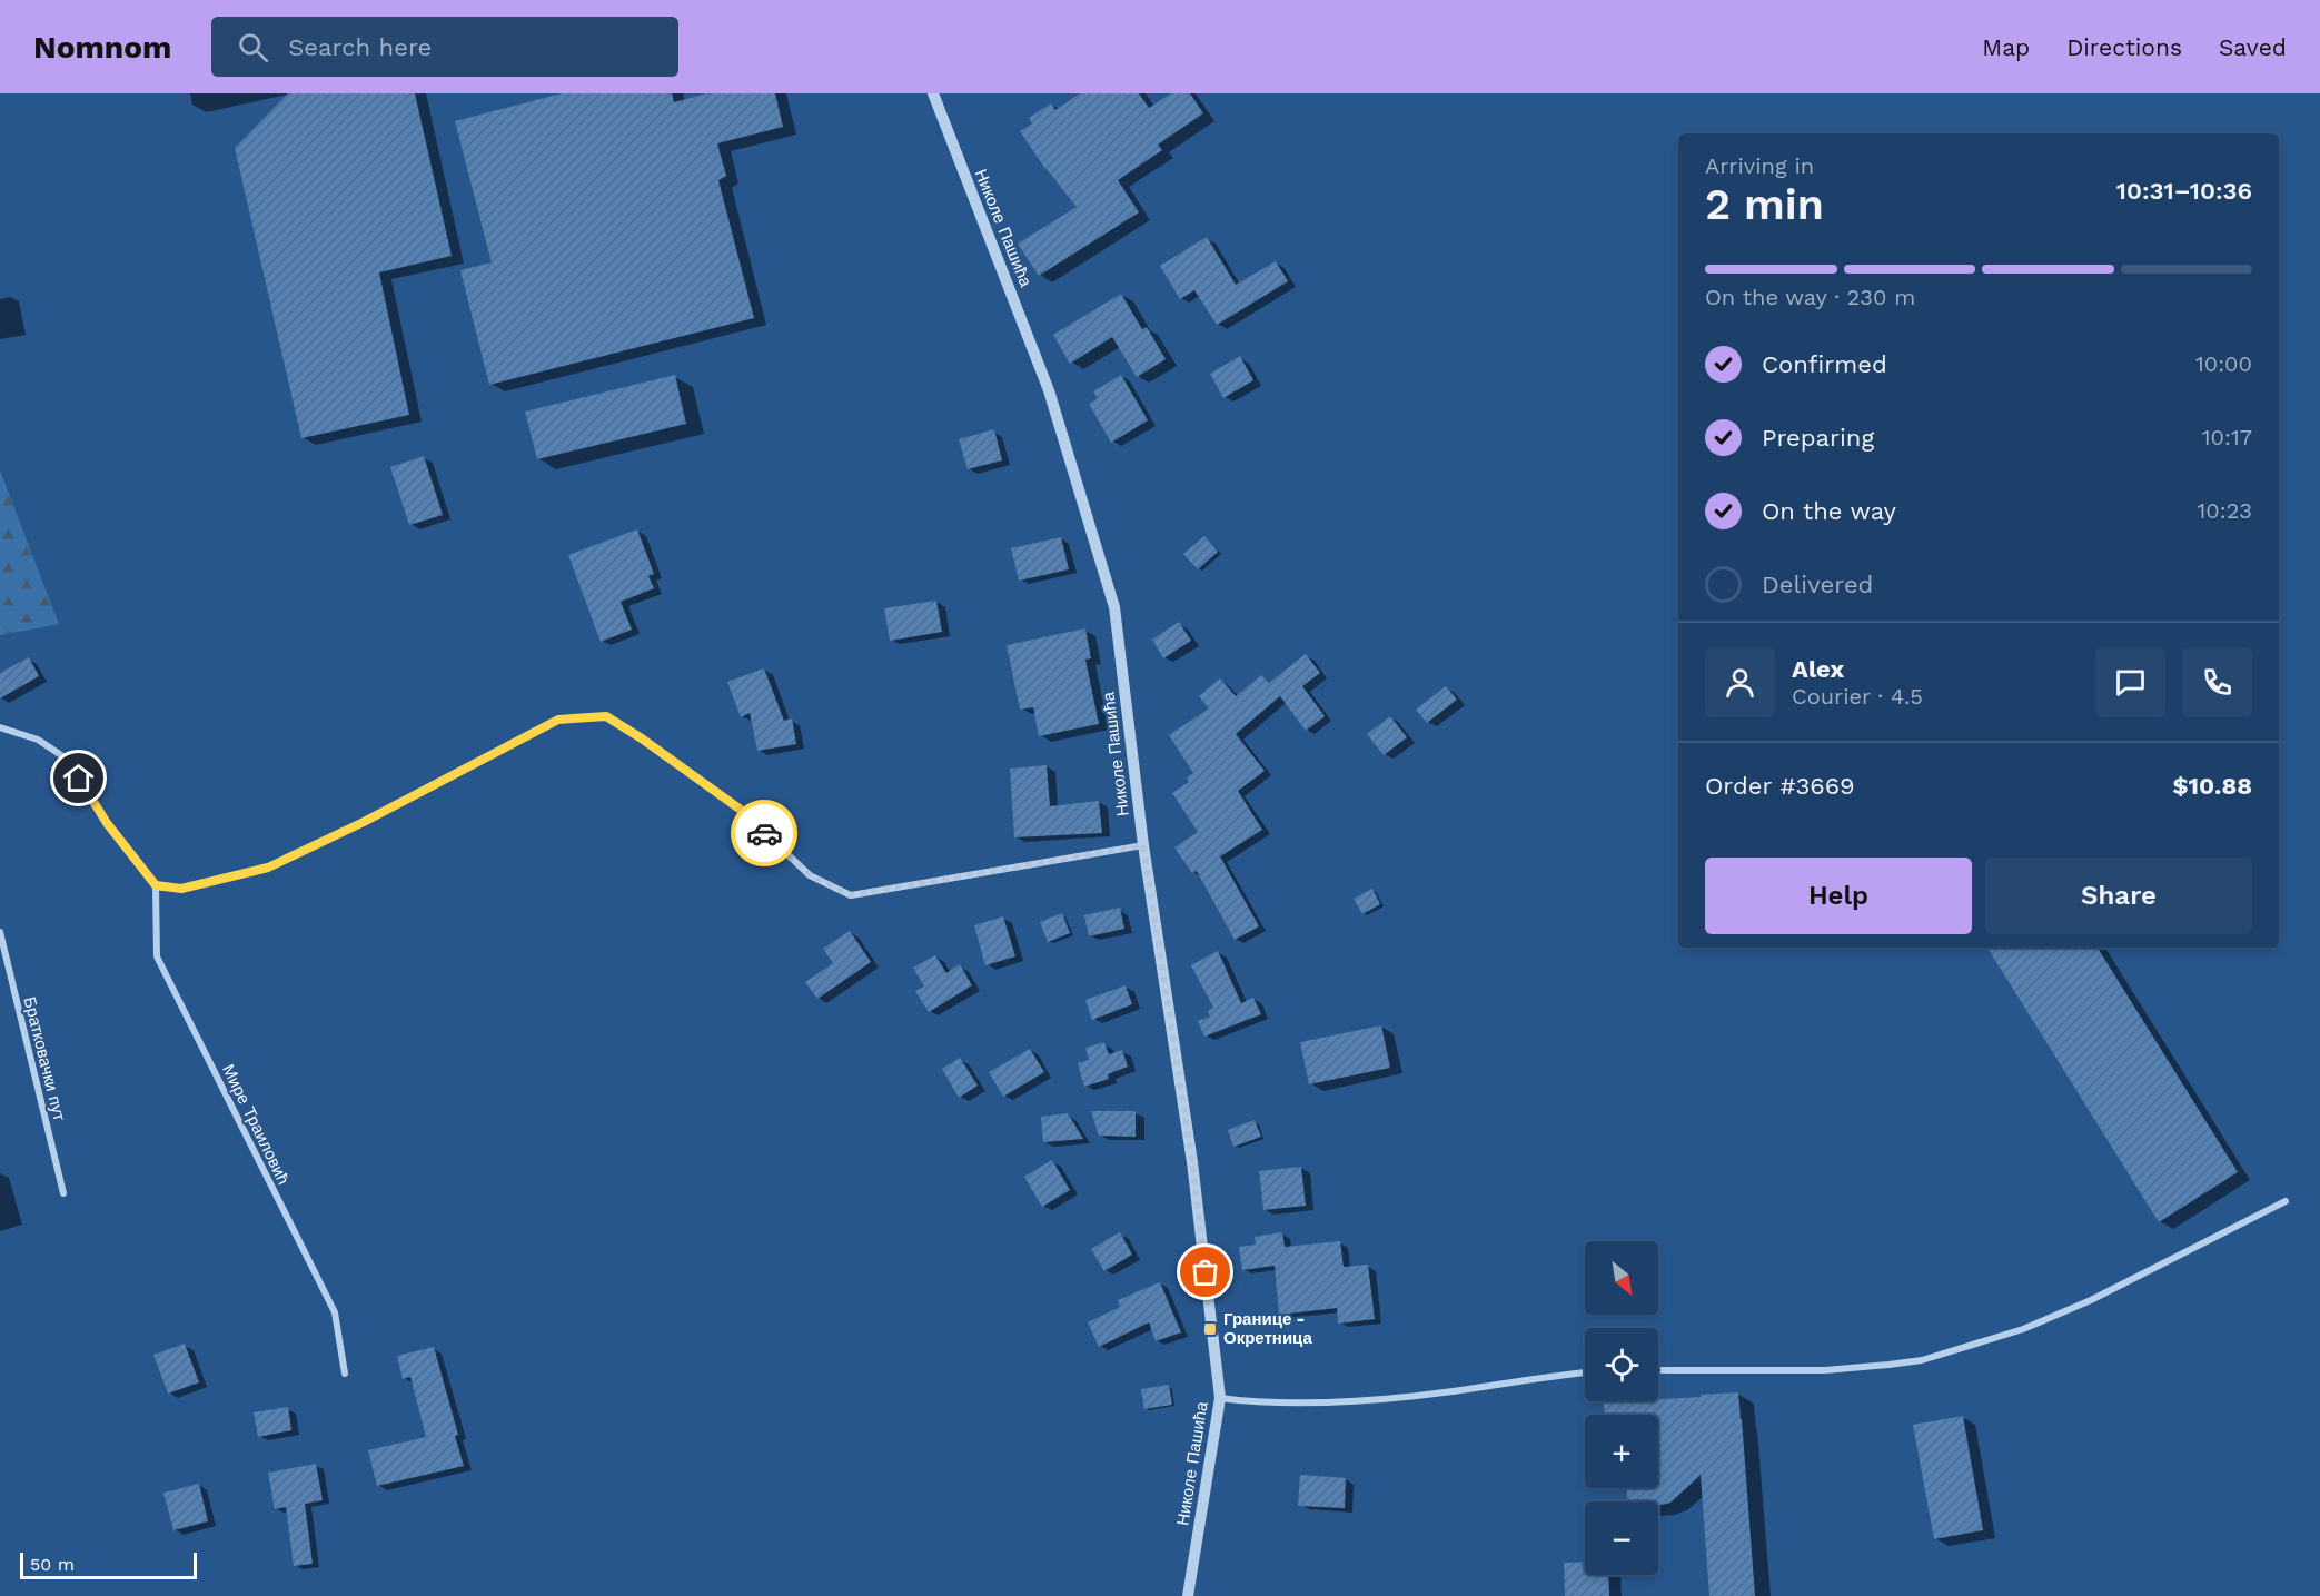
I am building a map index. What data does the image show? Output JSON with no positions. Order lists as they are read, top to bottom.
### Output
{
  "streets": {
    "street": ["Николе Пашића", "Братковачки пут", "Мире Траиловић"]
  },
  "places": {
    "transit": ["Границе - Окретница"]
  },
  "scale_bar": "50 m",
  "north": "bottom right",
  "page": {
    "header": "Nomnom",
    "search": "Search here",
    "nav": ["Map", "Directions", "Saved"],
    "heading": ["2 min", "Arriving in", "10:31–10:36"],
    "panel": [
      "Alex",
      "Courier · 4.5",
      "Order #3669",
      "$10.88"
    ],
    "bar": "On the way · 230 m",
    "list": [
      ["Confirmed", "10:00"],
      ["Preparing", "10:17"],
      ["On the way", "10:23"],
      "Delivered"
    ],
    "buttons": ["Help", "Share"],
    "map_buttons": ["+", "−"],
    "scale": "50 m"
  }
}
